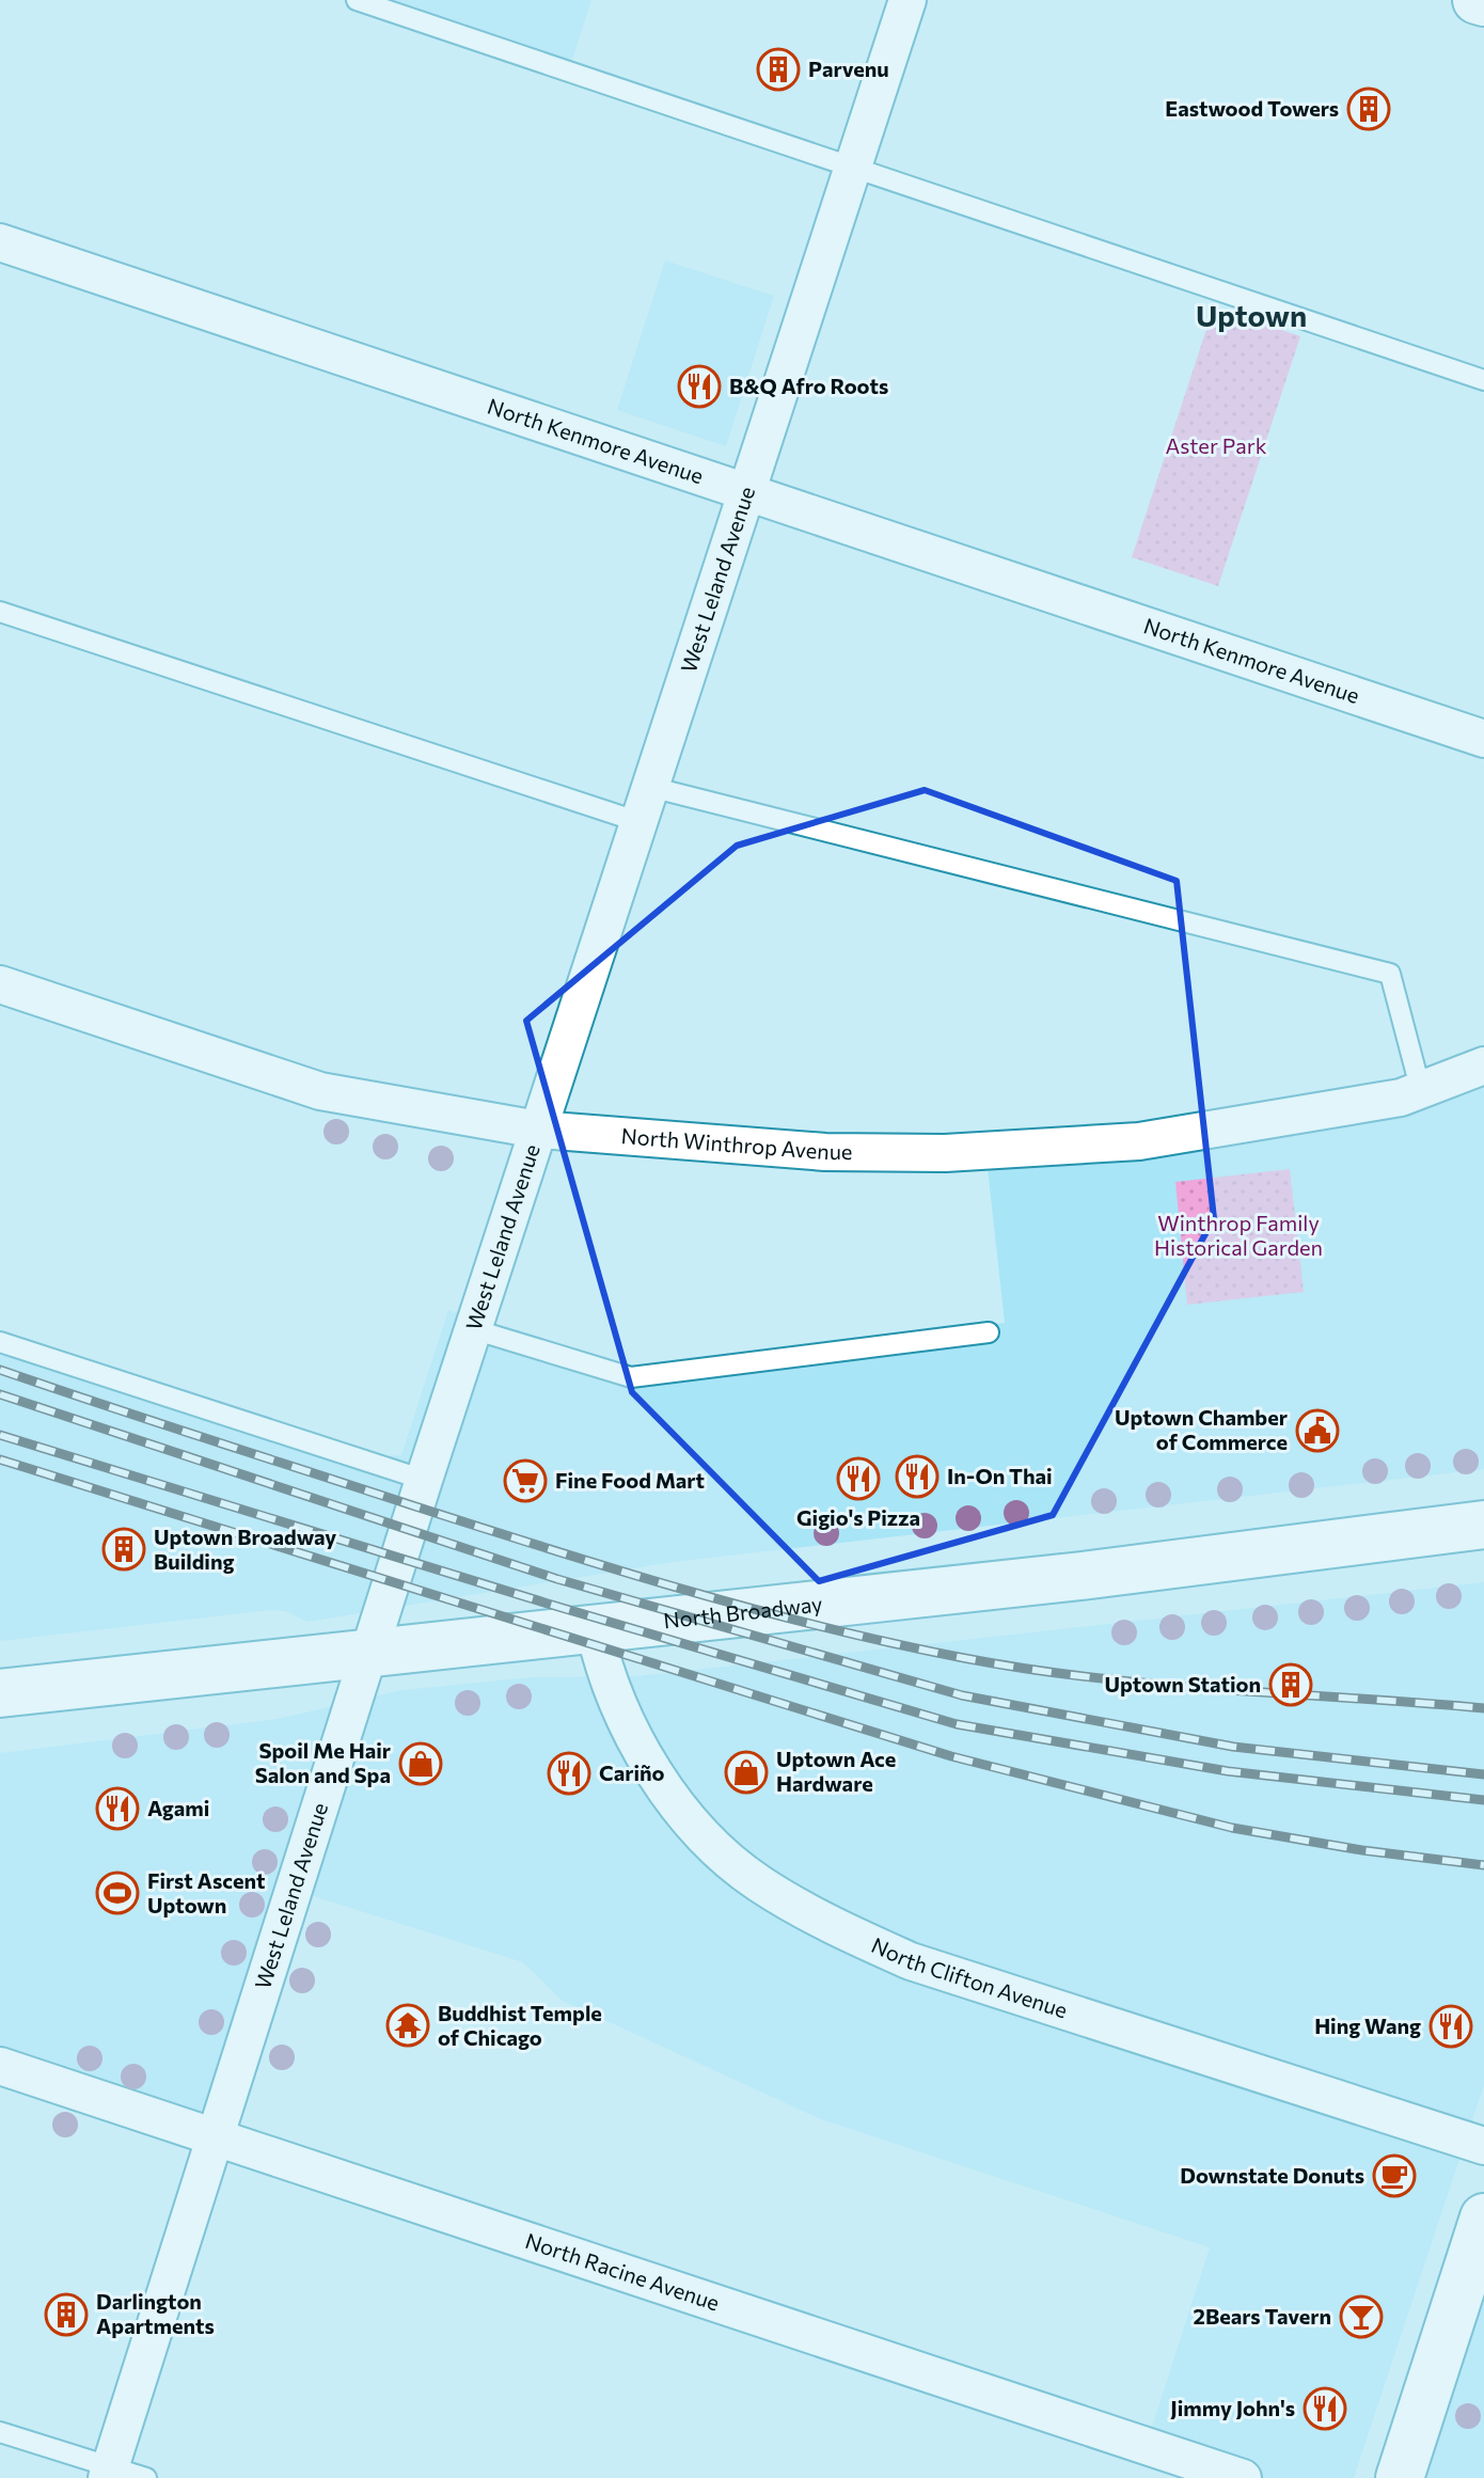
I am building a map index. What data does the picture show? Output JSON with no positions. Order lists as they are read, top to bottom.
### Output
{
  "streets": {
    "main road": ["North Broadway"],
    "street": [
      "North Kenmore Avenue",
      "West Leland Avenue",
      "North Winthrop Avenue",
      "North Clifton Avenue",
      "North Racine Avenue"
    ]
  },
  "crossings": [
    ["North Kenmore Avenue", "West Leland Avenue"],
    ["West Leland Avenue", "North Winthrop Avenue"],
    ["West Leland Avenue", "North Broadway"],
    ["West Leland Avenue", "North Racine Avenue"],
    ["North Broadway", "North Clifton Avenue"]
  ],
  "districts": ["Uptown"],
  "parks": ["Aster Park", "Winthrop Family Historical Garden"],
  "places": {
    "building": [
      "Parvenu",
      "Eastwood Towers",
      "Uptown Broadway Building",
      "Uptown Station",
      "Darlington Apartments"
    ],
    "restaurant": [
      "B&Q Afro Roots",
      "In-On Thai",
      "Gigio's Pizza",
      "Cariño",
      "Agami",
      "Hing Wang",
      "Jimmy John's"
    ],
    "public building": ["Uptown Chamber of Commerce"],
    "supermarket": ["Fine Food Mart"],
    "shop": ["Spoil Me Hair Salon and Spa", "Uptown Ace Hardware"],
    "sports": ["First Ascent Uptown"],
    "temple": ["Buddhist Temple of Chicago"],
    "cafe": ["Downstate Donuts"],
    "bar": ["2Bears Tavern"]
  }
}
